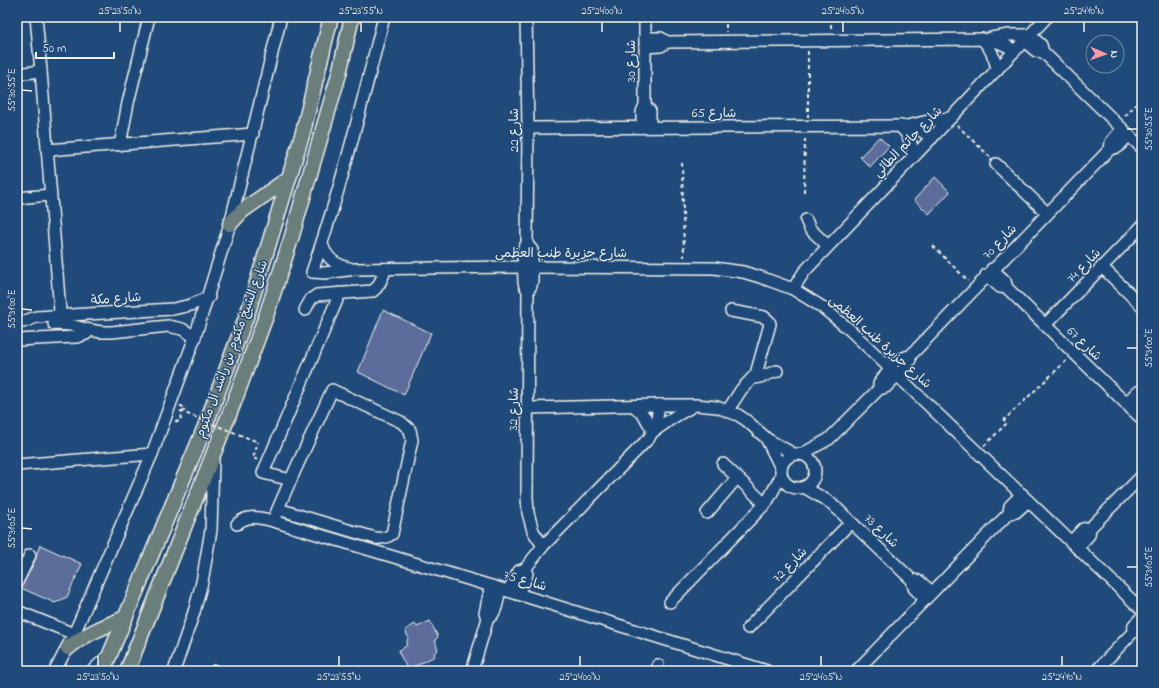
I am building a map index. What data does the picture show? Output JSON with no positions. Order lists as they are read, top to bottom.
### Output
{
  "streets": {
    "main road": ["شارع الشيخ مكتوم بن راشد آل مكتوم"],
    "street": [
      "شارع 30",
      "شارع 65",
      "شارع 22",
      "شارع حاتم الطائي",
      "شارع 70",
      "شارع جزيرة طنب العظمى",
      "شارع 74",
      "شارع مكة",
      "شارع 67",
      "شارع 32",
      "شارع 73",
      "شارع 72",
      "شارع 75"
    ]
  },
  "crossings": [
    ["شارع 30", "شارع 65"],
    ["شارع 65", "شارع 22"],
    ["شارع 65", "شارع حاتم الطائي"],
    ["شارع 22", "شارع جزيرة طنب العظمى"],
    ["شارع 22", "شارع 32"],
    ["شارع حاتم الطائي", "شارع جزيرة طنب العظمى"],
    ["شارع 70", "شارع جزيرة طنب العظمى"],
    ["شارع 70", "شارع 67"],
    ["شارع 70", "شارع 73"],
    ["شارع جزيرة طنب العظمى", "شارع 32"],
    ["شارع 74", "شارع 67"],
    ["شارع 73", "شارع 72"]
  ],
  "scale_bar": "50 m",
  "north": "right",
  "coordinates": [
    "25°23'50\"N",
    "25°23'55\"N",
    "25°24'00\"N",
    "25°24'05\"N",
    "25°24'10\"N",
    "55°30'55\"E",
    "55°31'00\"E",
    "55°31'05\"E"
  ]
}
